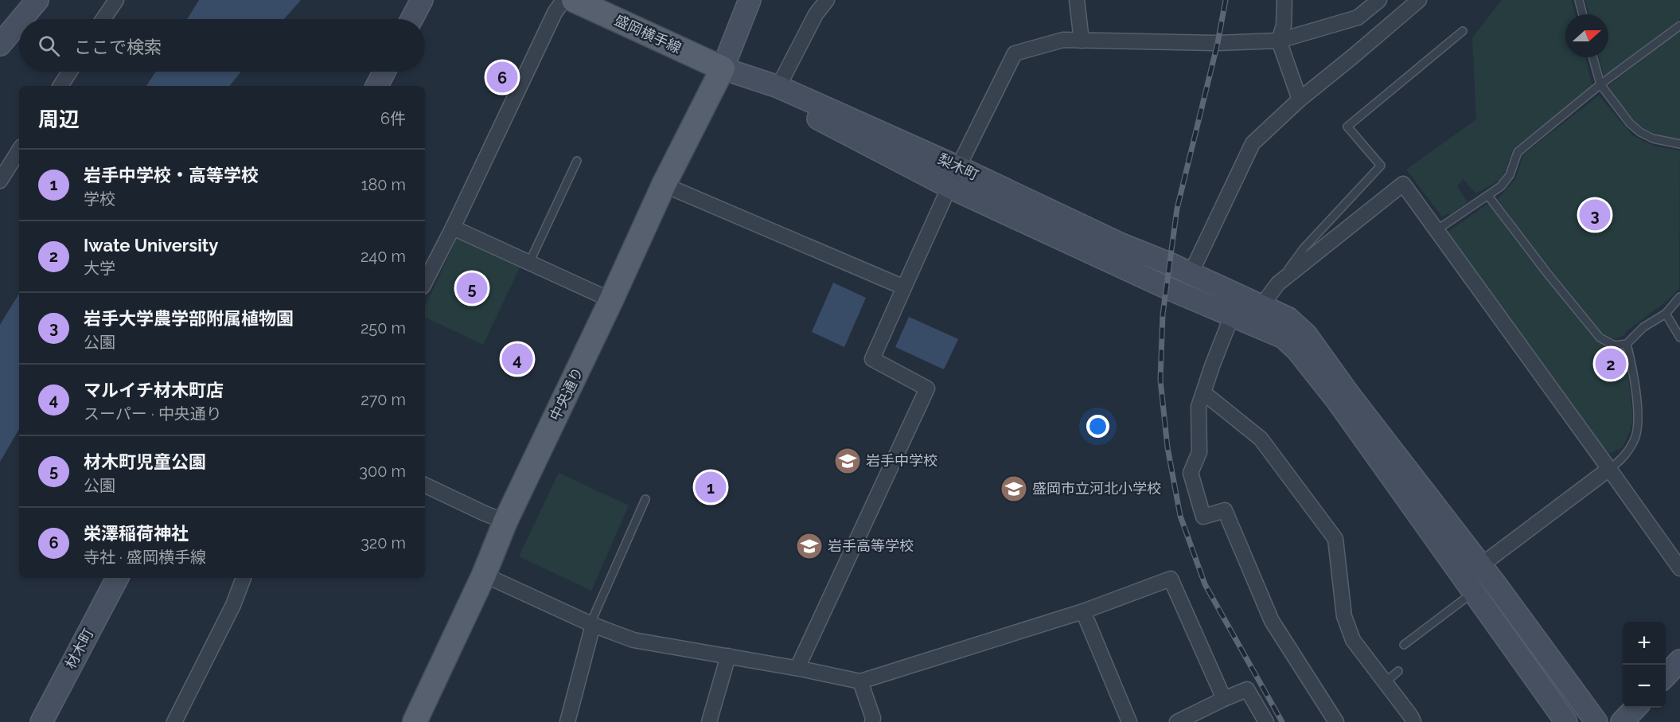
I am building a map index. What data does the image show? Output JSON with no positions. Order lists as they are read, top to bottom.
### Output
{
  "streets": {
    "main road": ["盛岡横手線", "中央通り"],
    "street": ["梨木町", "材木町"]
  },
  "crossings": [
    ["盛岡横手線", "梨木町"],
    ["盛岡横手線", "中央通り"],
    ["梨木町", "中央通り"]
  ],
  "places": {
    "school or university": ["岩手中学校", "盛岡市立河北小学校", "岩手高等学校"]
  },
  "north": "right",
  "page": {
    "search": "ここで検索",
    "pins": [
      "6",
      "3",
      "5",
      "4",
      "2",
      "1"
    ],
    "heading": ["周辺", "6件"],
    "list": [
      {
        "mark": "1",
        "name": "岩手中学校・高等学校",
        "note": "学校",
        "value": "180 m"
      },
      {
        "mark": "2",
        "name": "Iwate University",
        "note": "大学",
        "value": "240 m"
      },
      {
        "mark": "3",
        "name": "岩手大学農学部附属植物園",
        "note": "公園",
        "value": "250 m"
      },
      {
        "mark": "4",
        "name": "マルイチ材木町店",
        "note": "スーパー · 中央通り",
        "value": "270 m"
      },
      {
        "mark": "5",
        "name": "材木町児童公園",
        "note": "公園",
        "value": "300 m"
      },
      {
        "mark": "6",
        "name": "栄澤稲荷神社",
        "note": "寺社 · 盛岡横手線",
        "value": "320 m"
      }
    ],
    "map_buttons": ["+", "−"]
  }
}
